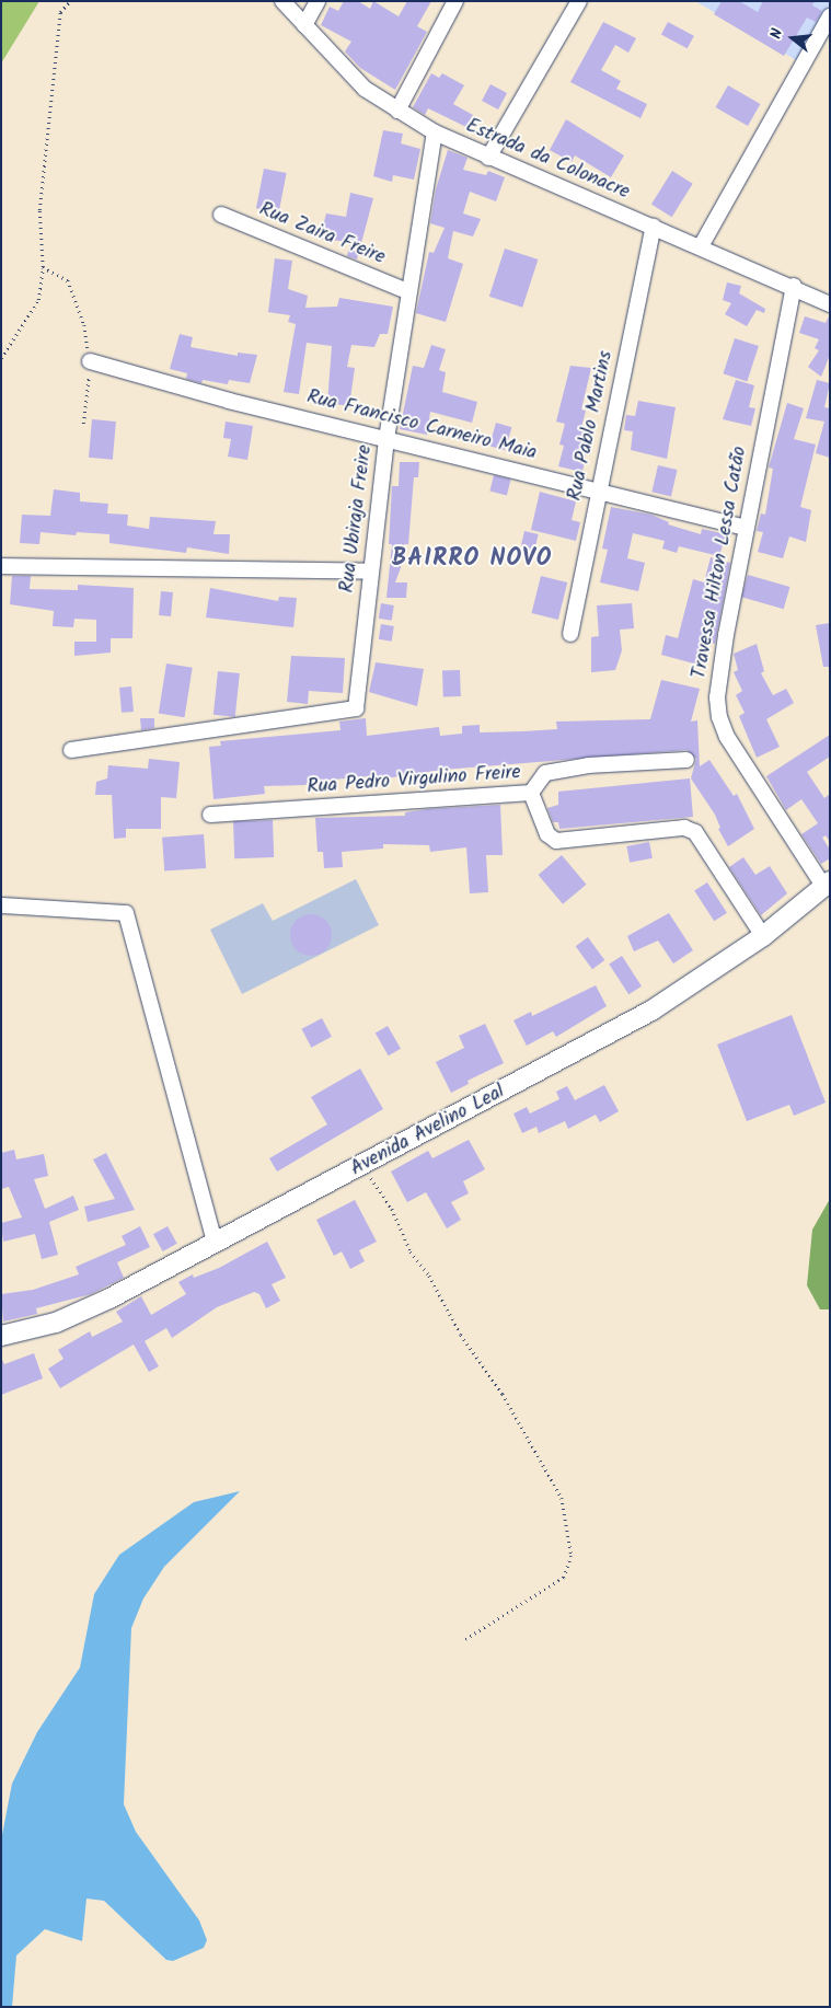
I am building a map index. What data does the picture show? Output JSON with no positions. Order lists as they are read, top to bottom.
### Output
{
  "streets": {
    "main road": ["Avenida Avelino Leal"],
    "street": [
      "Estrada da Colonacre",
      "Rua Zaira Freire",
      "Rua Francisco Carneiro Maia",
      "Rua Pablo Martins",
      "Rua Ubiraja Freire",
      "Travessa Hilton Lessa Catão",
      "Rua Pedro Virgulino Freire"
    ]
  },
  "crossings": [
    ["Estrada da Colonacre", "Rua Pablo Martins"],
    ["Estrada da Colonacre", "Rua Ubiraja Freire"],
    ["Estrada da Colonacre", "Travessa Hilton Lessa Catão"],
    ["Rua Zaira Freire", "Rua Ubiraja Freire"],
    ["Rua Francisco Carneiro Maia", "Rua Pablo Martins"],
    ["Rua Francisco Carneiro Maia", "Rua Ubiraja Freire"],
    ["Rua Francisco Carneiro Maia", "Travessa Hilton Lessa Catão"],
    ["Travessa Hilton Lessa Catão", "Avenida Avelino Leal"],
    ["Rua Pedro Virgulino Freire", "Avenida Avelino Leal"]
  ],
  "districts": ["BAIRRO NOVO"],
  "north": "left"
}
